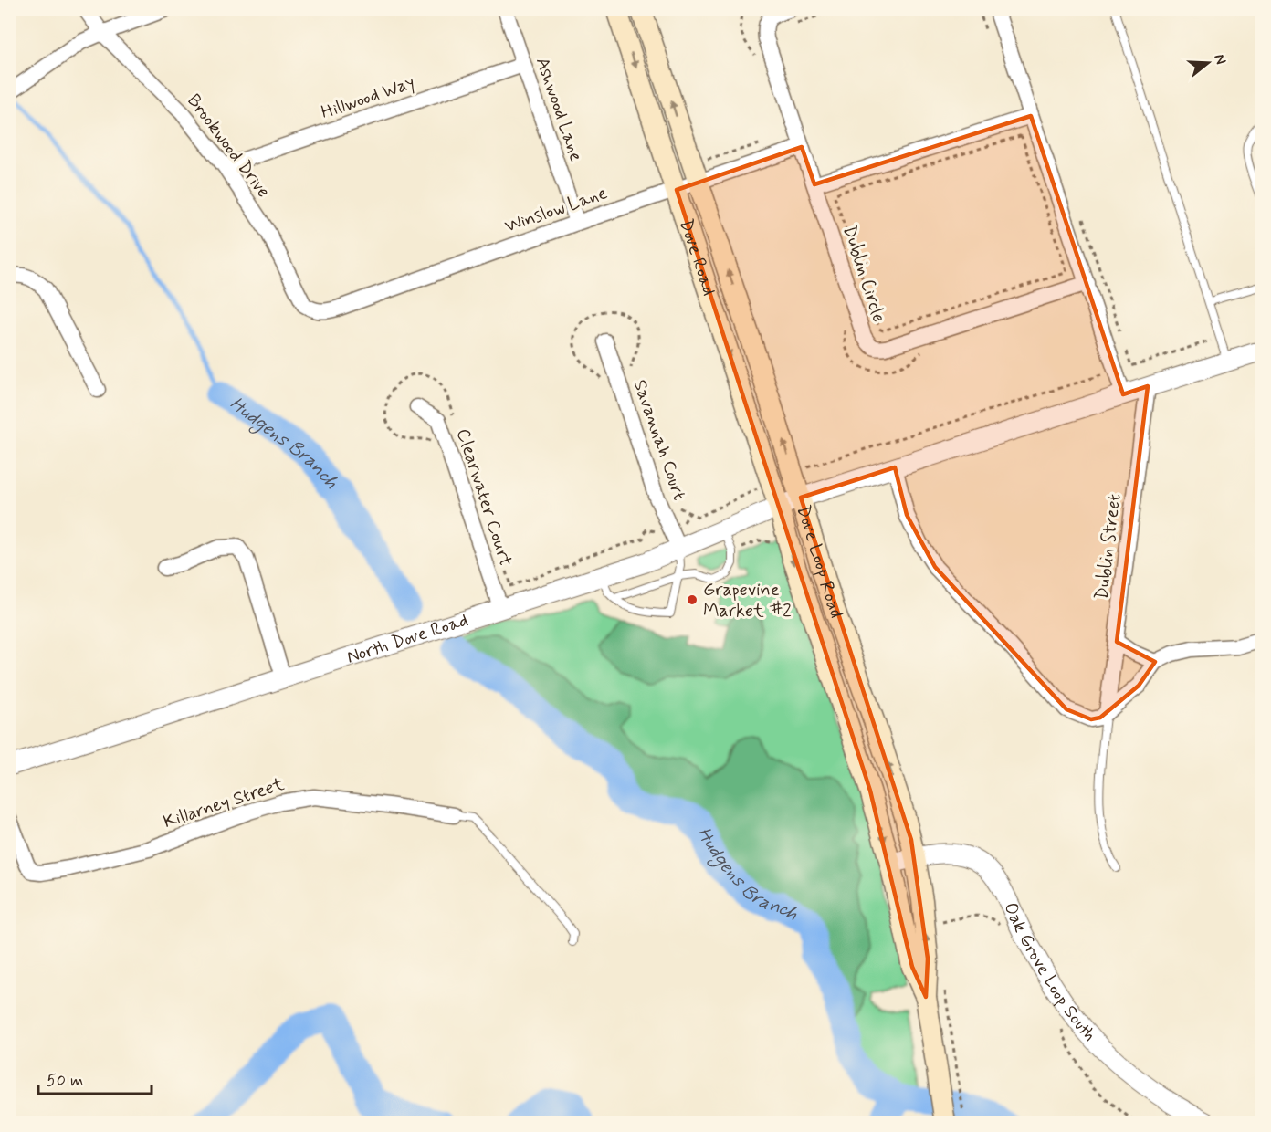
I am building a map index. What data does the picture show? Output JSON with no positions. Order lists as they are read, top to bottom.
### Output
{
  "streets": {
    "main road": ["Dove Road", "Dove Loop Road"],
    "street": [
      "Hillwood Way",
      "Ashwood Lane",
      "Brookwood Drive",
      "Winslow Lane",
      "Dublin Circle",
      "Savannah Court",
      "Clearwater Court",
      "Dublin Street",
      "North Dove Road",
      "Killarney Street",
      "Oak Grove Loop South"
    ]
  },
  "crossings": [
    ["Hillwood Way", "Ashwood Lane"],
    ["Hillwood Way", "Brookwood Drive"],
    ["Ashwood Lane", "Winslow Lane"],
    ["Brookwood Drive", "Winslow Lane"],
    ["Winslow Lane", "Dove Road"],
    ["Winslow Lane", "Dublin Circle"],
    ["Dove Road", "Dove Loop Road"],
    ["Dove Road", "North Dove Road"],
    ["Savannah Court", "North Dove Road"],
    ["Clearwater Court", "North Dove Road"],
    ["Dublin Street", "Dove Loop Road"],
    ["Dove Loop Road", "North Dove Road"],
    ["Dove Loop Road", "Oak Grove Loop South"]
  ],
  "water": ["Hudgens Branch"],
  "places": ["Grapevine Market #2"],
  "scale_bar": "50 m",
  "north": "right"
}
